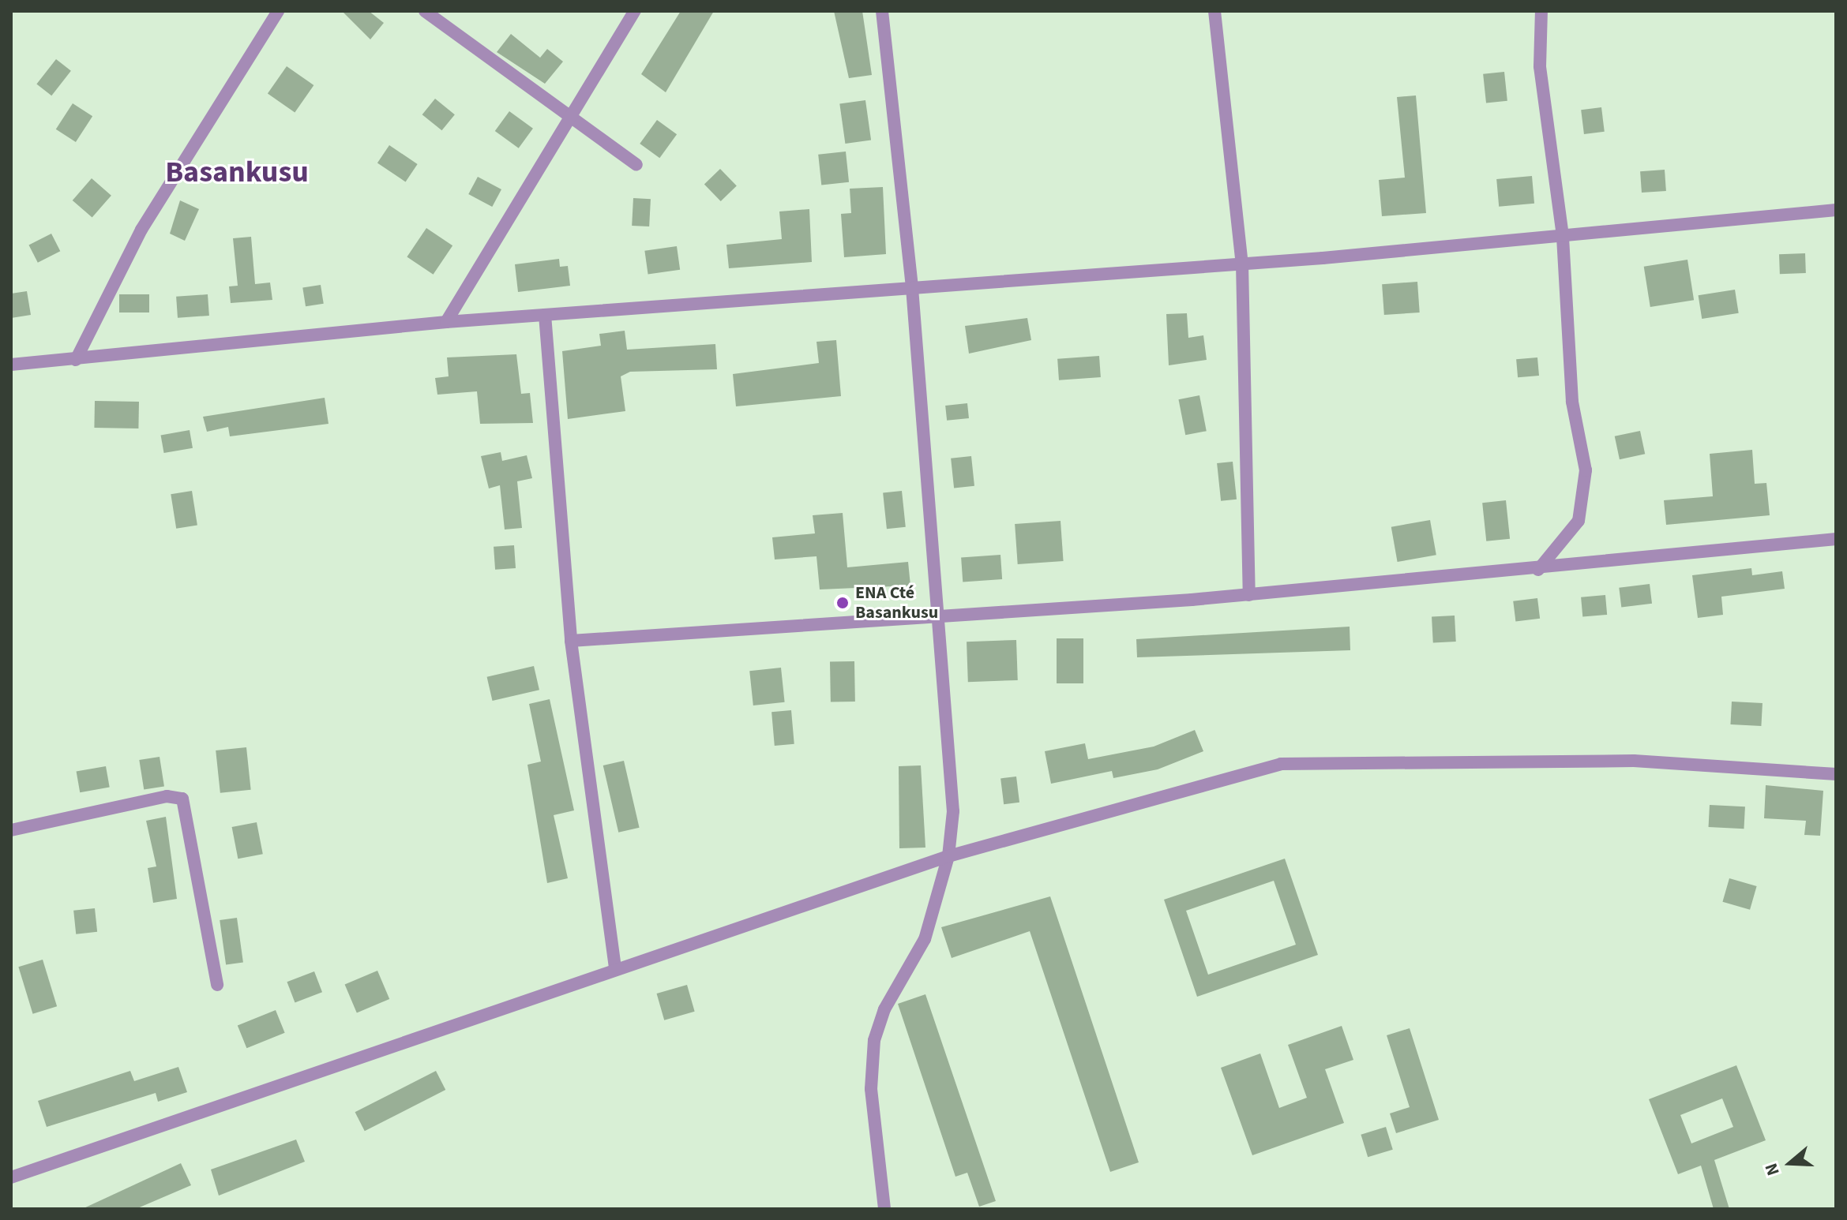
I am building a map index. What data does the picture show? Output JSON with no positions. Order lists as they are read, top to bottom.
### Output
{
  "districts": ["Basankusu"],
  "places": ["ENA Cté Basankusu"],
  "north": "left"
}
